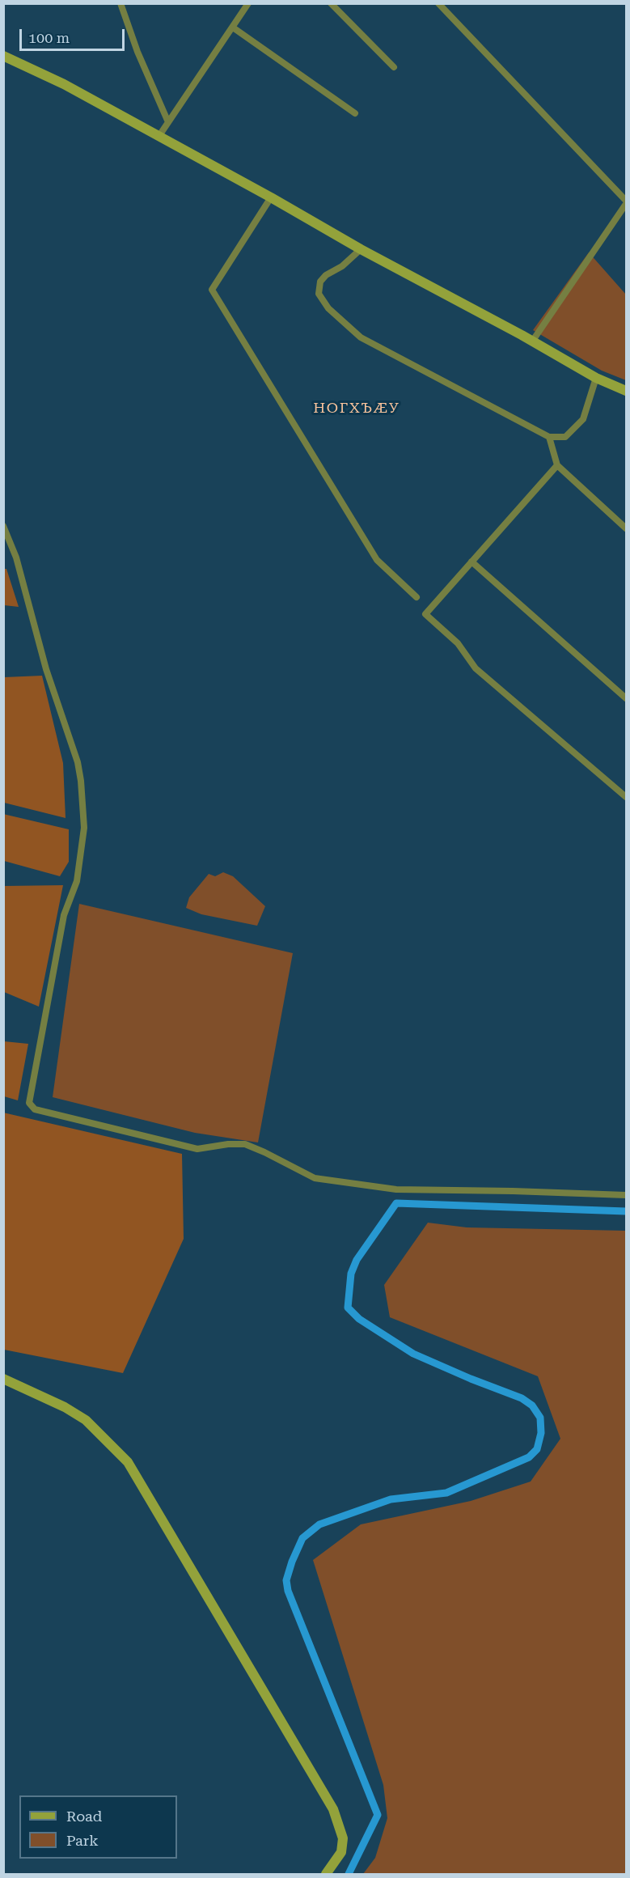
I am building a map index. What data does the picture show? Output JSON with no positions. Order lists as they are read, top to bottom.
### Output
{
  "districts": ["НОГХЪÆУ"],
  "legend": ["Road", "Park"],
  "scale_bar": "100 m"
}
